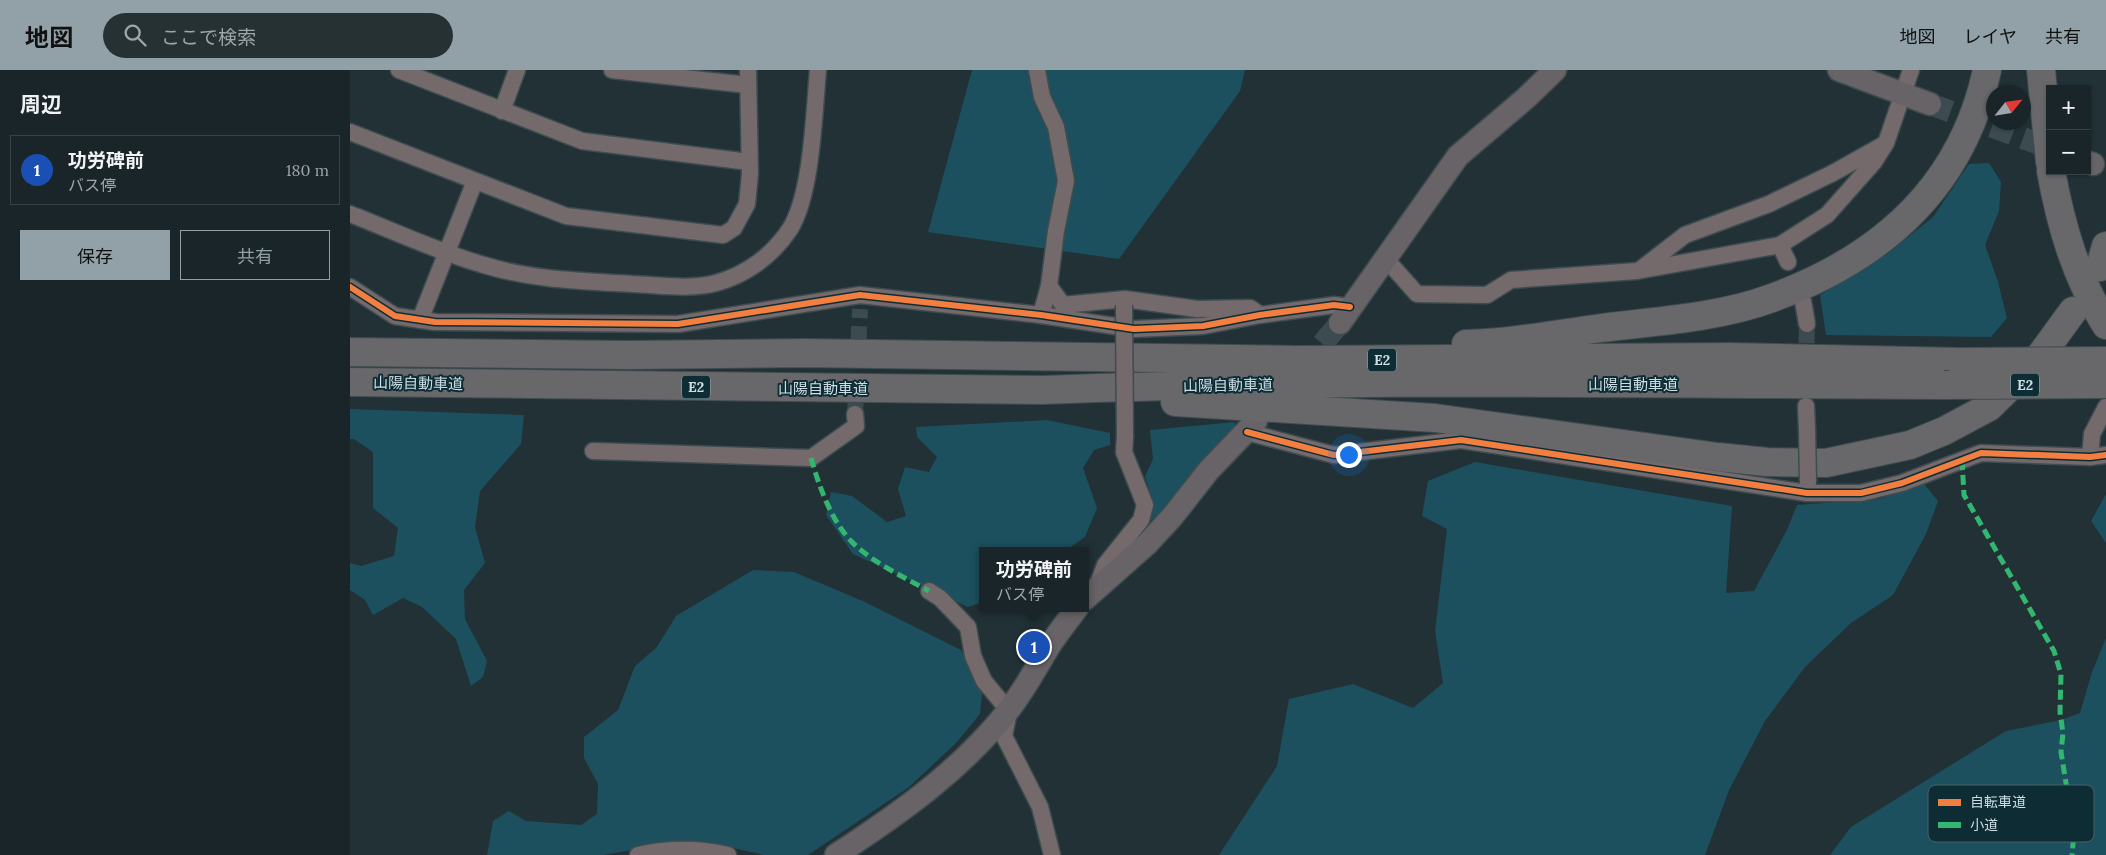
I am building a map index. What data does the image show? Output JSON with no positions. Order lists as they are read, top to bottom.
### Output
{
  "streets": {
    "highway": ["E2", "山陽自動車道"]
  },
  "legend": ["自転車道", "小道"],
  "north": "top right",
  "page": {
    "header": "地図",
    "search": "ここで検索",
    "nav": ["地図", "レイヤ", "共有"],
    "heading": "周辺",
    "map_buttons": ["+", "−"],
    "list": [
      {
        "mark": "1",
        "name": "功労碑前",
        "note": "バス停",
        "value": "180 m"
      }
    ],
    "buttons": ["保存", "共有"],
    "popup": ["功労碑前", "バス停"],
    "pins": "1"
  }
}
